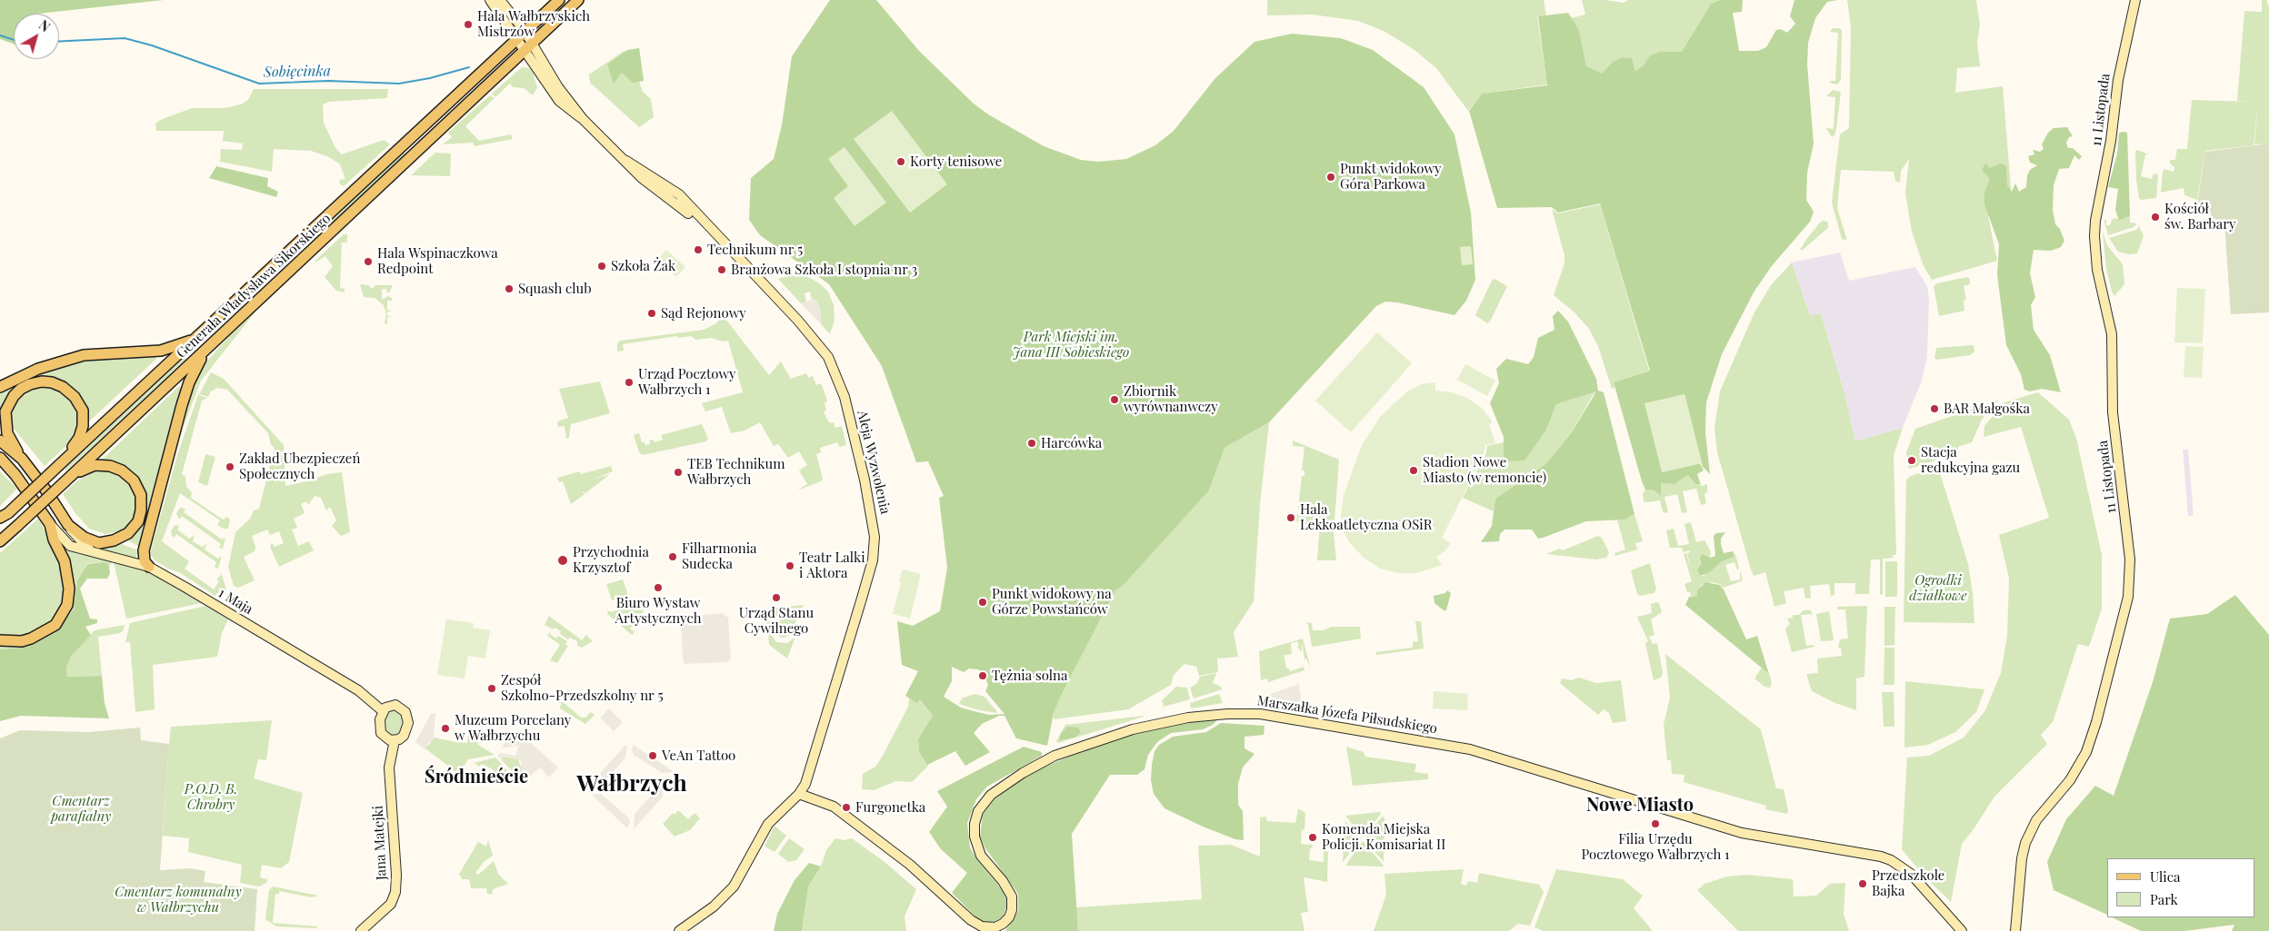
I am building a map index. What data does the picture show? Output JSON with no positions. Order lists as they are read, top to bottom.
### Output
{
  "streets": {
    "main road": ["Generała Władysława Sikorskiego", "1 Maja"],
    "street": [
      "11 Listopada",
      "Aleja Wyzwolenia",
      "Marszałka Józefa Piłsudskiego",
      "Jana Matejki"
    ]
  },
  "crossings": [
    ["Generała Władysława Sikorskiego", "Aleja Wyzwolenia"],
    ["Aleja Wyzwolenia", "Marszałka Józefa Piłsudskiego"],
    ["1 Maja", "Jana Matejki"]
  ],
  "districts": ["Śródmieście", "Wałbrzych", "Nowe Miasto"],
  "water": ["Sobięcinka"],
  "parks": [
    "Park Miejski im. Jana III Sobieskiego",
    "Ogrodki działkowe",
    "P.O.D. B. Chrobry",
    "Cmentarz parafialny",
    "Cmentarz komunalny w Wałbrzychu"
  ],
  "places": [
    "Hala Wałbrzyskich Mistrzów",
    "Korty tenisowe",
    "Punkt widokowy Góra Parkowa",
    "Kościół św. Barbary",
    "Technikum nr 5",
    "Hala Wspinaczkowa Redpoint",
    "Szkoła Żak",
    "Branżowa Szkoła I stopnia nr 3",
    "Squash club",
    "Sąd Rejonowy",
    "Urząd Pocztowy Wałbrzych 1",
    "Zbiornik wyrównanwczy",
    "BAR Małgośka",
    "Harcówka",
    "Stacja redukcyjna gazu",
    "Zakład Ubezpieczeń Społecznych",
    "Stadion Nowe Miasto (w remoncie)",
    "TEB Technikum Wałbrzych",
    "Hala Lekkoatletyczna OSiR",
    "Filharmonia Sudecka",
    "Przychodnia Krzysztof",
    "Teatr Lalki i Aktora",
    "Biuro Wystaw Artystycznych",
    "Urząd Stanu Cywilnego",
    "Punkt widokowy na Górze Powstańców",
    "Tężnia solna",
    "Zespół Szkolno-Przedszkolny nr 5",
    "Muzeum Porcelany w Wałbrzychu",
    "VeAn Tattoo",
    "Furgonetka",
    "Filia Urzędu Pocztowego Wałbrzych 1",
    "Komenda Miejska Policji. Komisariat II",
    "Przedszkole Bajka"
  ],
  "legend": ["Ulica", "Park"],
  "north": "top right"
}
